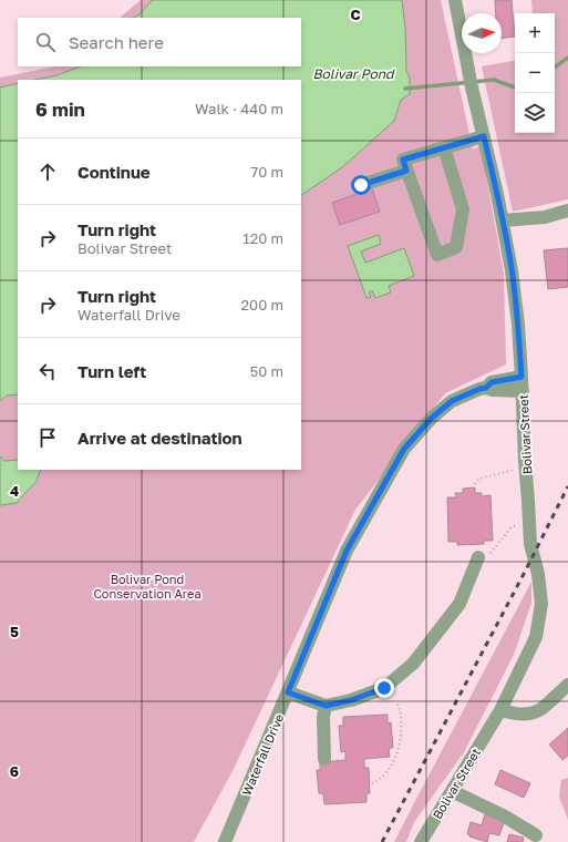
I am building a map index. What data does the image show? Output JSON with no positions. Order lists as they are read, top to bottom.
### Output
{
  "streets": {
    "street": ["Bolivar Street", "Waterfall Drive"]
  },
  "crossings": [
    ["Bolivar Street", "Waterfall Drive"]
  ],
  "water": ["Bolivar Pond"],
  "parks": ["Bolivar Pond Conservation Area"],
  "north": "right",
  "page": {
    "map_buttons": ["+", "−"],
    "search": "Search here",
    "heading": ["6 min", "Walk · 440 m"],
    "list": [
      ["Continue", "70 m"],
      ["Turn right", "Bolivar Street", "120 m"],
      ["Turn right", "Waterfall Drive", "200 m"],
      ["Turn left", "50 m"],
      "Arrive at destination"
    ]
  },
  "grid": {
    "columns": ["C"],
    "rows": ["4", "5", "6"]
  }
}
